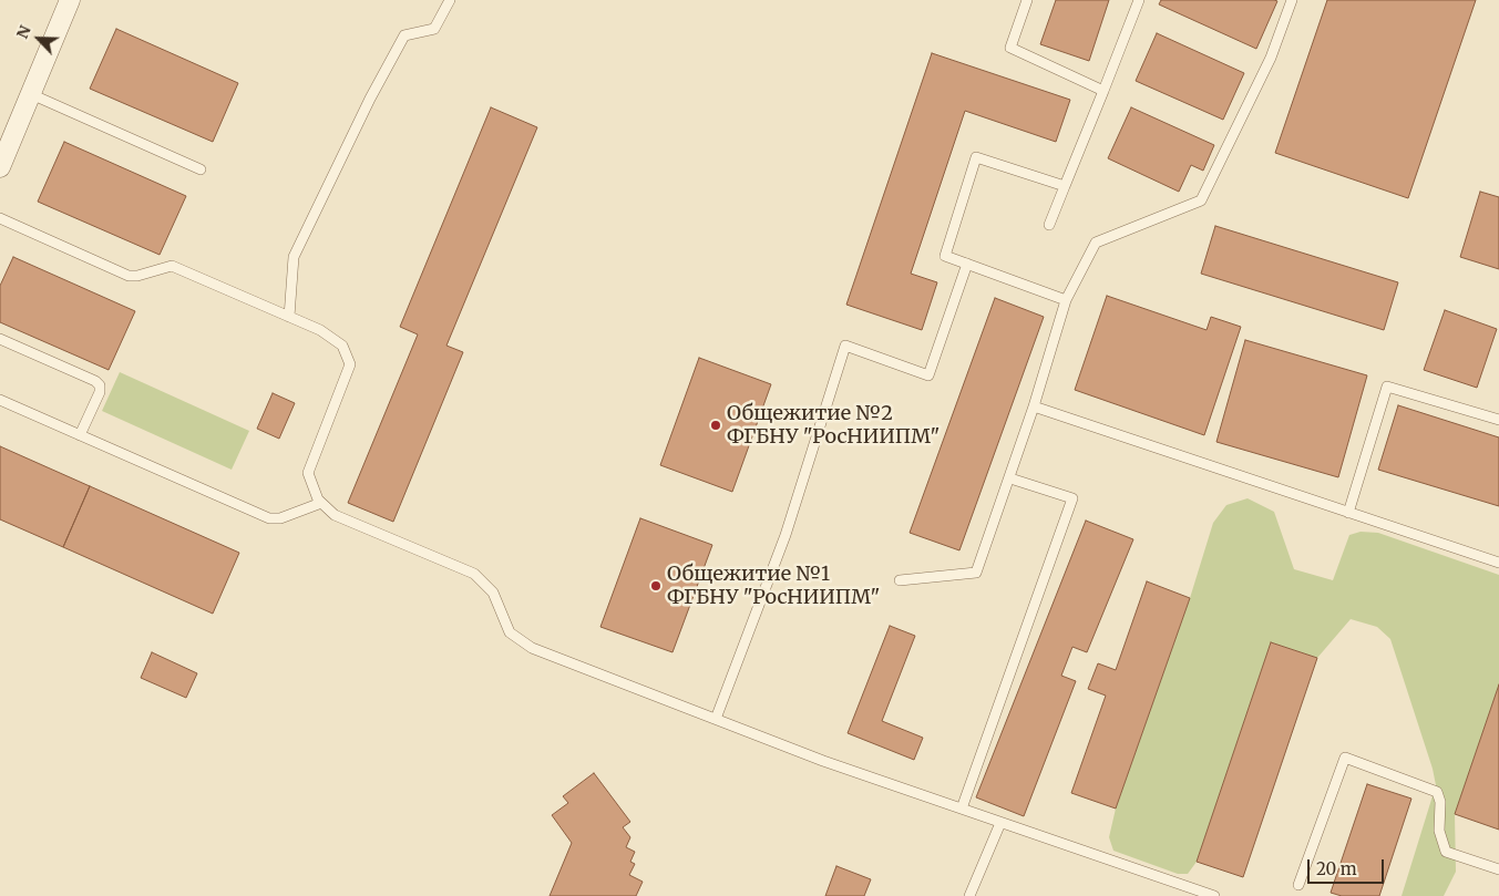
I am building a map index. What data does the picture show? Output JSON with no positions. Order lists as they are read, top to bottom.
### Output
{
  "places": ["Общежитие №2 ФГБНУ \"РосНИИПМ\"", "Общежитие №1 ФГБНУ \"РосНИИПМ\""],
  "scale_bar": "20 m",
  "north": "top left"
}
